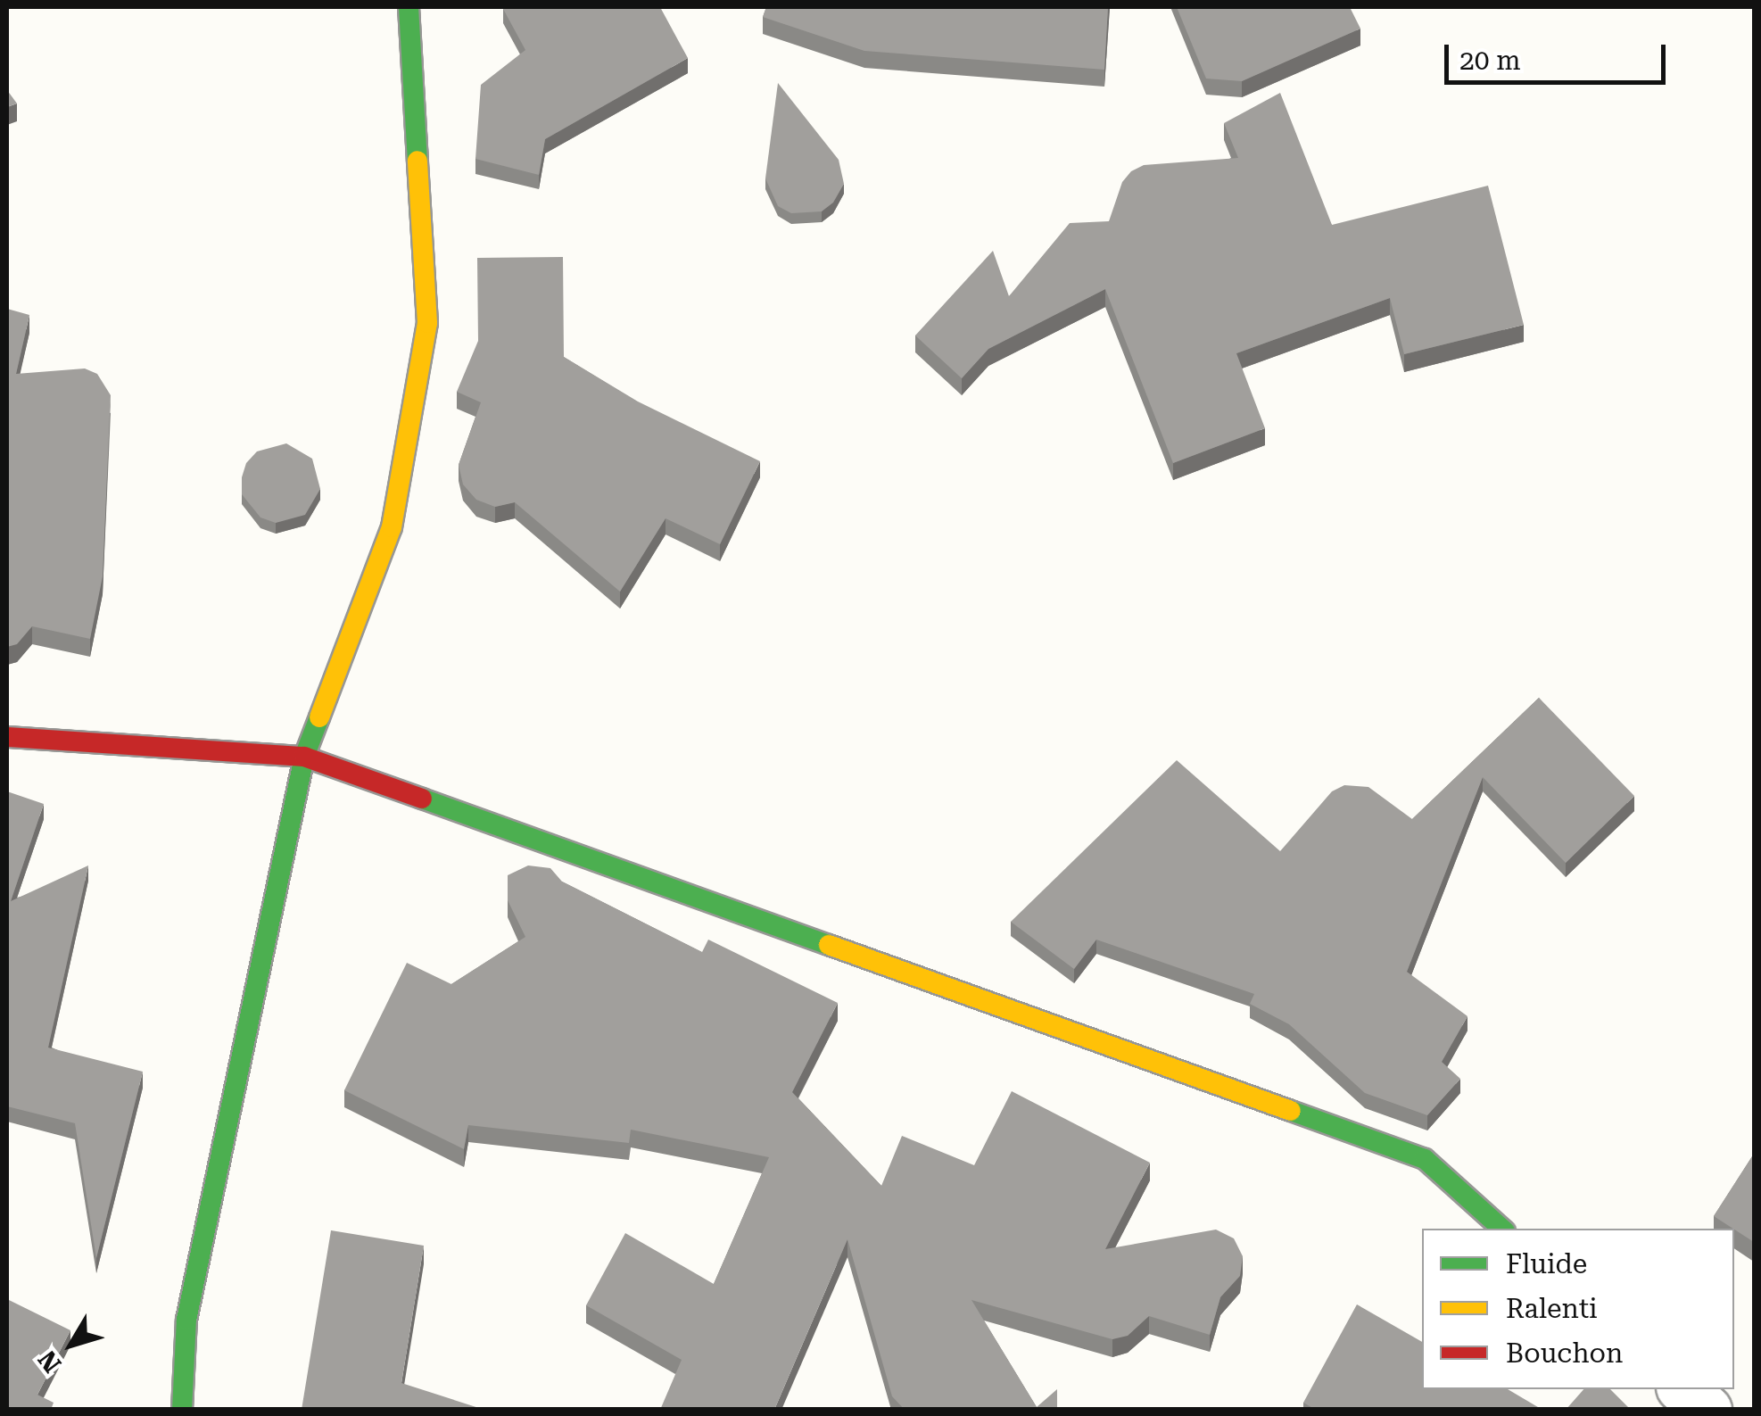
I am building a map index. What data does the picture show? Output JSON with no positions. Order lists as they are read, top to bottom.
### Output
{
  "legend": ["Fluide", "Ralenti", "Bouchon"],
  "scale_bar": "20 m",
  "north": "bottom left"
}
